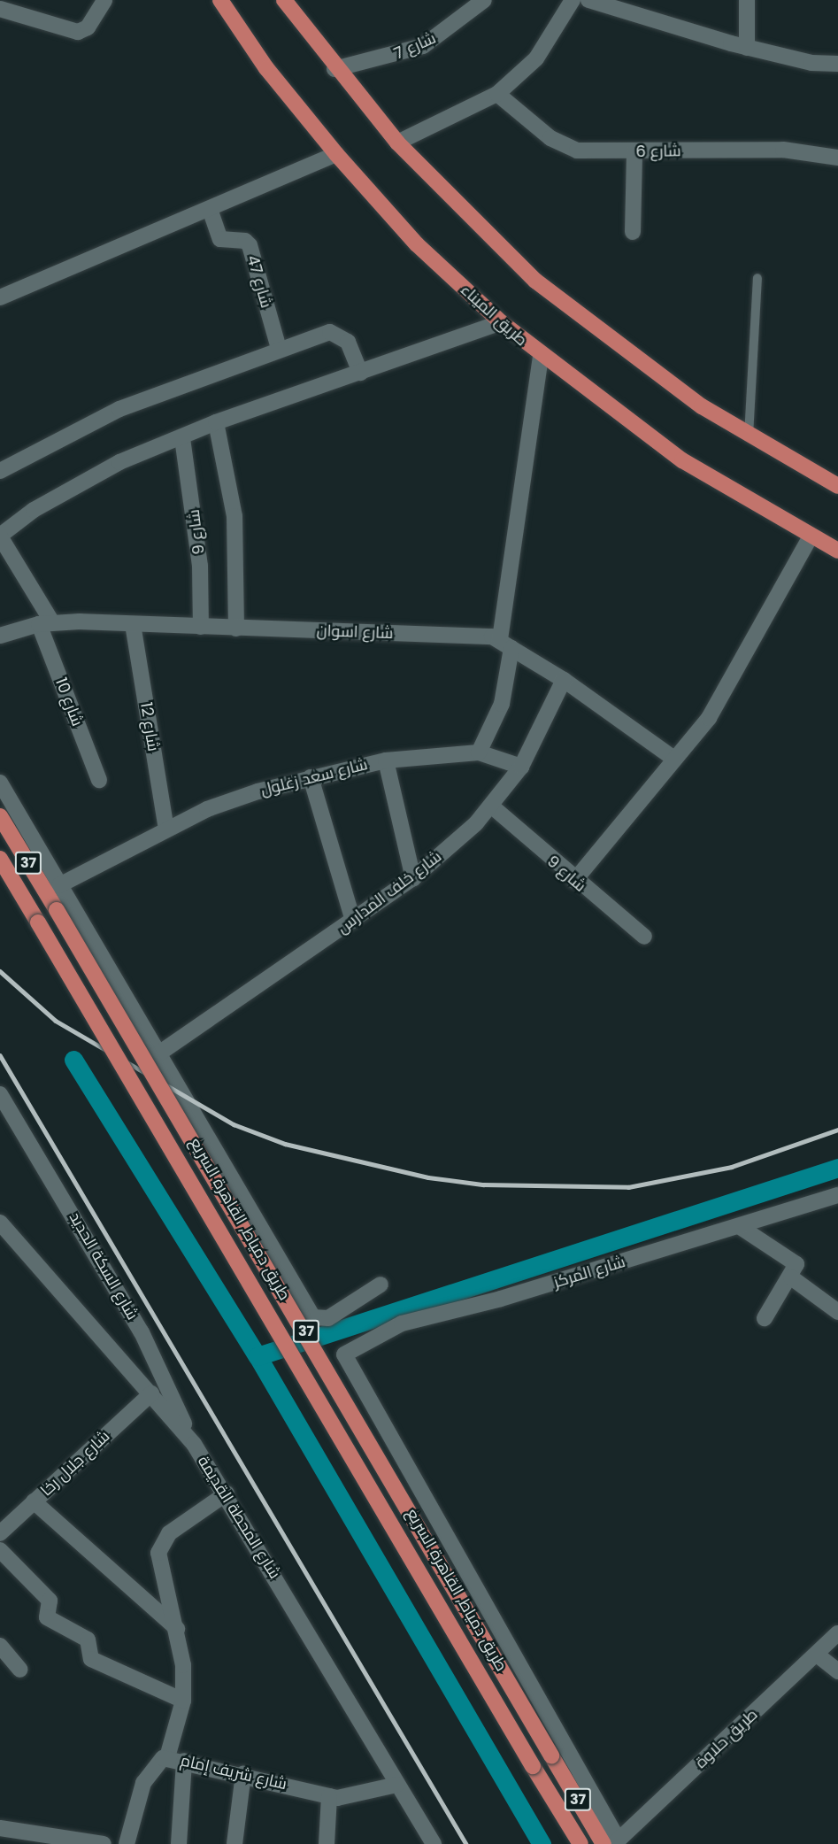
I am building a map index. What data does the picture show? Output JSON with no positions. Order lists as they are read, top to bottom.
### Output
{
  "streets": {
    "highway": ["طريق الميناء", "37", "طريق دمياط, القاهرة السريع"],
    "street": [
      "شارع 7",
      "شارع 6",
      "شارع 47",
      "شارع 9",
      "شارع اسوان",
      "شارع 10",
      "شارع 12",
      "شارع سعد زغلول",
      "شارع خلف المدارس",
      "شارع السكة الحديد",
      "شارع المركز",
      "شارع جلال رخا",
      "شارع المحطة القديمة",
      "طريق حلاوة",
      "شارع شريف إمام"
    ]
  },
  "crossings": [
    ["شارع 9", "شارع اسوان"],
    ["شارع 9", "شارع خلف المدارس"],
    ["شارع اسوان", "شارع 10"],
    ["شارع اسوان", "شارع 12"],
    ["شارع اسوان", "شارع خلف المدارس"],
    ["شارع 12", "شارع سعد زغلول"],
    ["طريق دمياط, القاهرة السريع", "شارع المركز"],
    ["طريق دمياط, القاهرة السريع", "طريق حلاوة"],
    ["شارع السكة الحديد", "شارع المحطة القديمة"],
    ["شارع المركز", "طريق حلاوة"],
    ["شارع جلال رخا", "شارع المحطة القديمة"],
    ["شارع المحطة القديمة", "شارع شريف إمام"]
  ]
}
